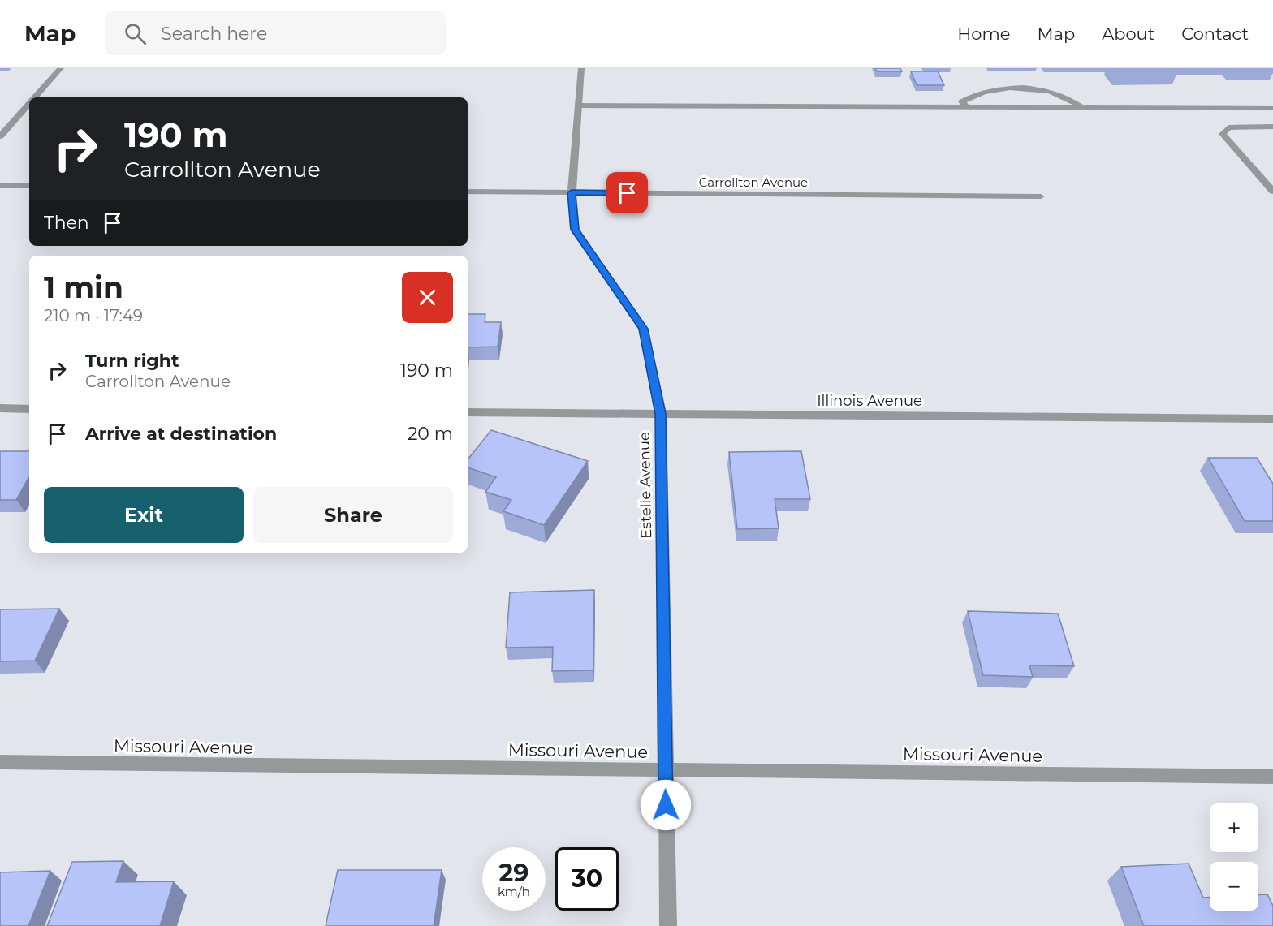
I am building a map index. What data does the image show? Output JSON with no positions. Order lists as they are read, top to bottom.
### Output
{
  "streets": {
    "street": [
      "Carrollton Avenue",
      "Illinois Avenue",
      "Estelle Avenue",
      "Missouri Avenue"
    ]
  },
  "crossings": [
    ["Carrollton Avenue", "Estelle Avenue"],
    ["Illinois Avenue", "Estelle Avenue"],
    ["Estelle Avenue", "Missouri Avenue"]
  ],
  "page": {
    "header": "Map",
    "search": "Search here",
    "nav": [
      "Home",
      "Map",
      "About",
      "Contact"
    ],
    "turn": ["190 m", "Carrollton Avenue"],
    "then": "Then",
    "heading": ["1 min", "210 m · 17:49"],
    "list": [
      {
        "name": "Turn right",
        "note": "Carrollton Avenue",
        "value": "190 m"
      },
      {
        "name": "Arrive at destination",
        "value": "20 m"
      }
    ],
    "buttons": ["Exit", "Share"],
    "map_buttons": ["+", "−"],
    "speed": "29 km/h",
    "limit": "30"
  }
}
